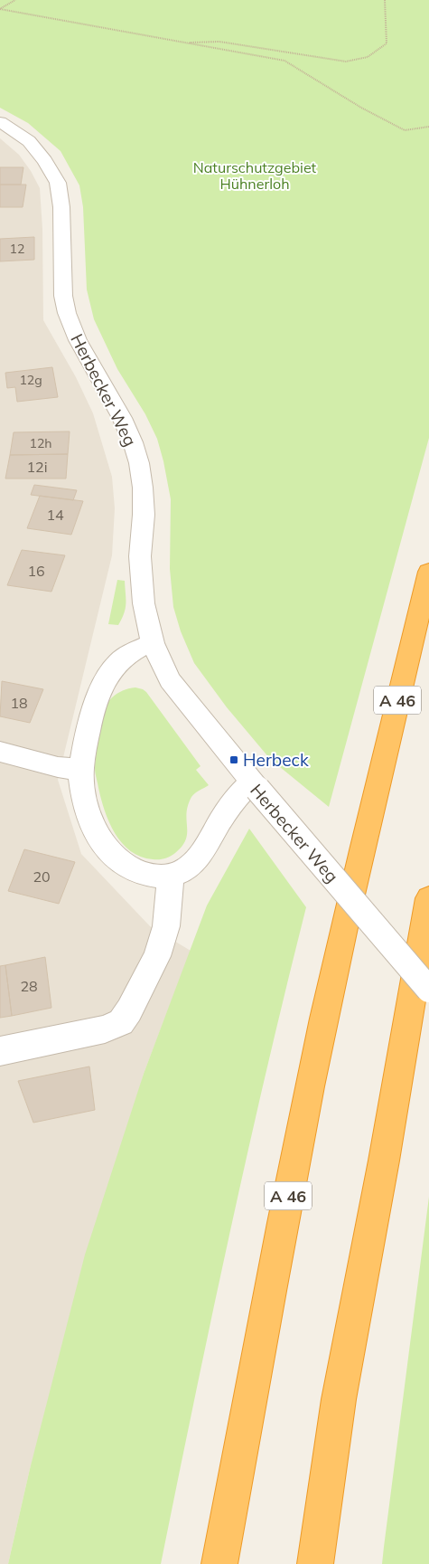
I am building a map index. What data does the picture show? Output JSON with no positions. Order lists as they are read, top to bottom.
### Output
{
  "streets": {
    "highway": ["A 46"],
    "street": ["Herbecker Weg"]
  },
  "parks": ["Naturschutzgebiet Hühnerloh"],
  "places": {
    "transit": ["Herbeck"]
  },
  "house_numbers": [
    "12",
    "12g",
    "12h",
    "12i",
    "14",
    "16",
    "18",
    "20",
    "28"
  ]
}
